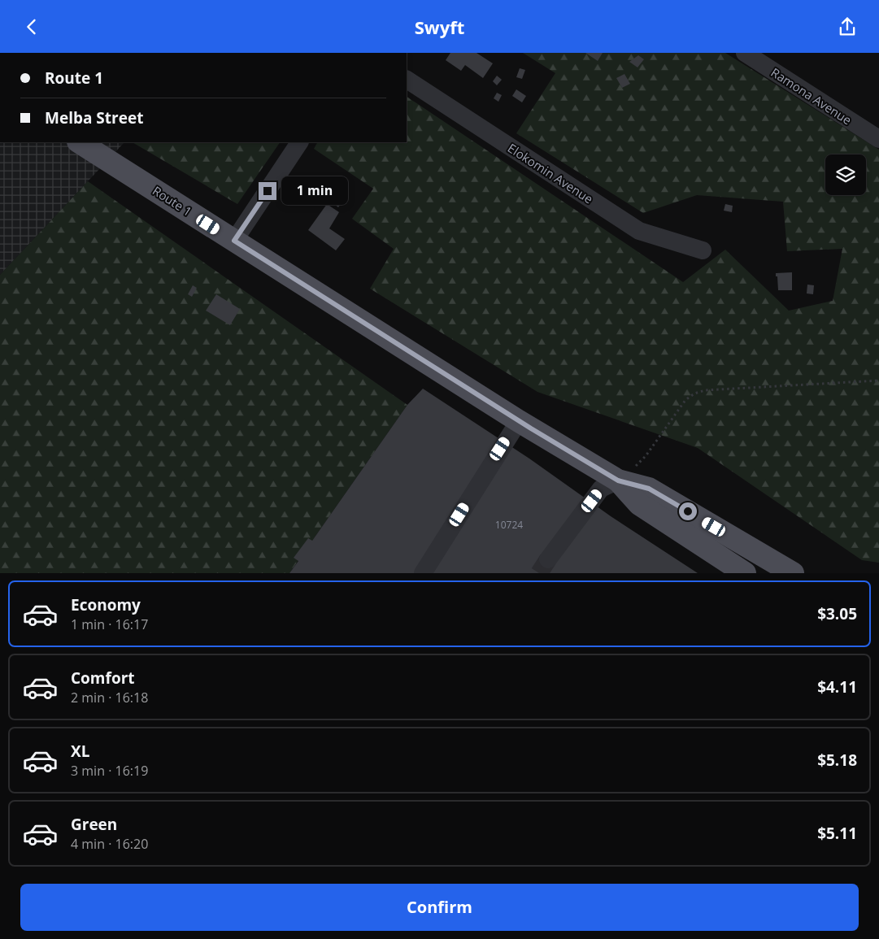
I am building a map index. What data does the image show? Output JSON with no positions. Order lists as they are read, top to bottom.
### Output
{
  "streets": {
    "main road": ["Route 1"],
    "street": ["Ramona Avenue", "Elokomin Avenue"]
  },
  "house_numbers": ["10724"],
  "page": {
    "header": "Swyft",
    "banner": ["Route 1", "Melba Street"],
    "bubble": "1 min",
    "list": [
      {
        "name": "Economy",
        "note": "1 min · 16:17",
        "value": "$3.05"
      },
      {
        "name": "Comfort",
        "note": "2 min · 16:18",
        "value": "$4.11"
      },
      {
        "name": "XL",
        "note": "3 min · 16:19",
        "value": "$5.18"
      },
      {
        "name": "Green",
        "note": "4 min · 16:20",
        "value": "$5.11"
      }
    ],
    "buttons": "Confirm"
  }
}
